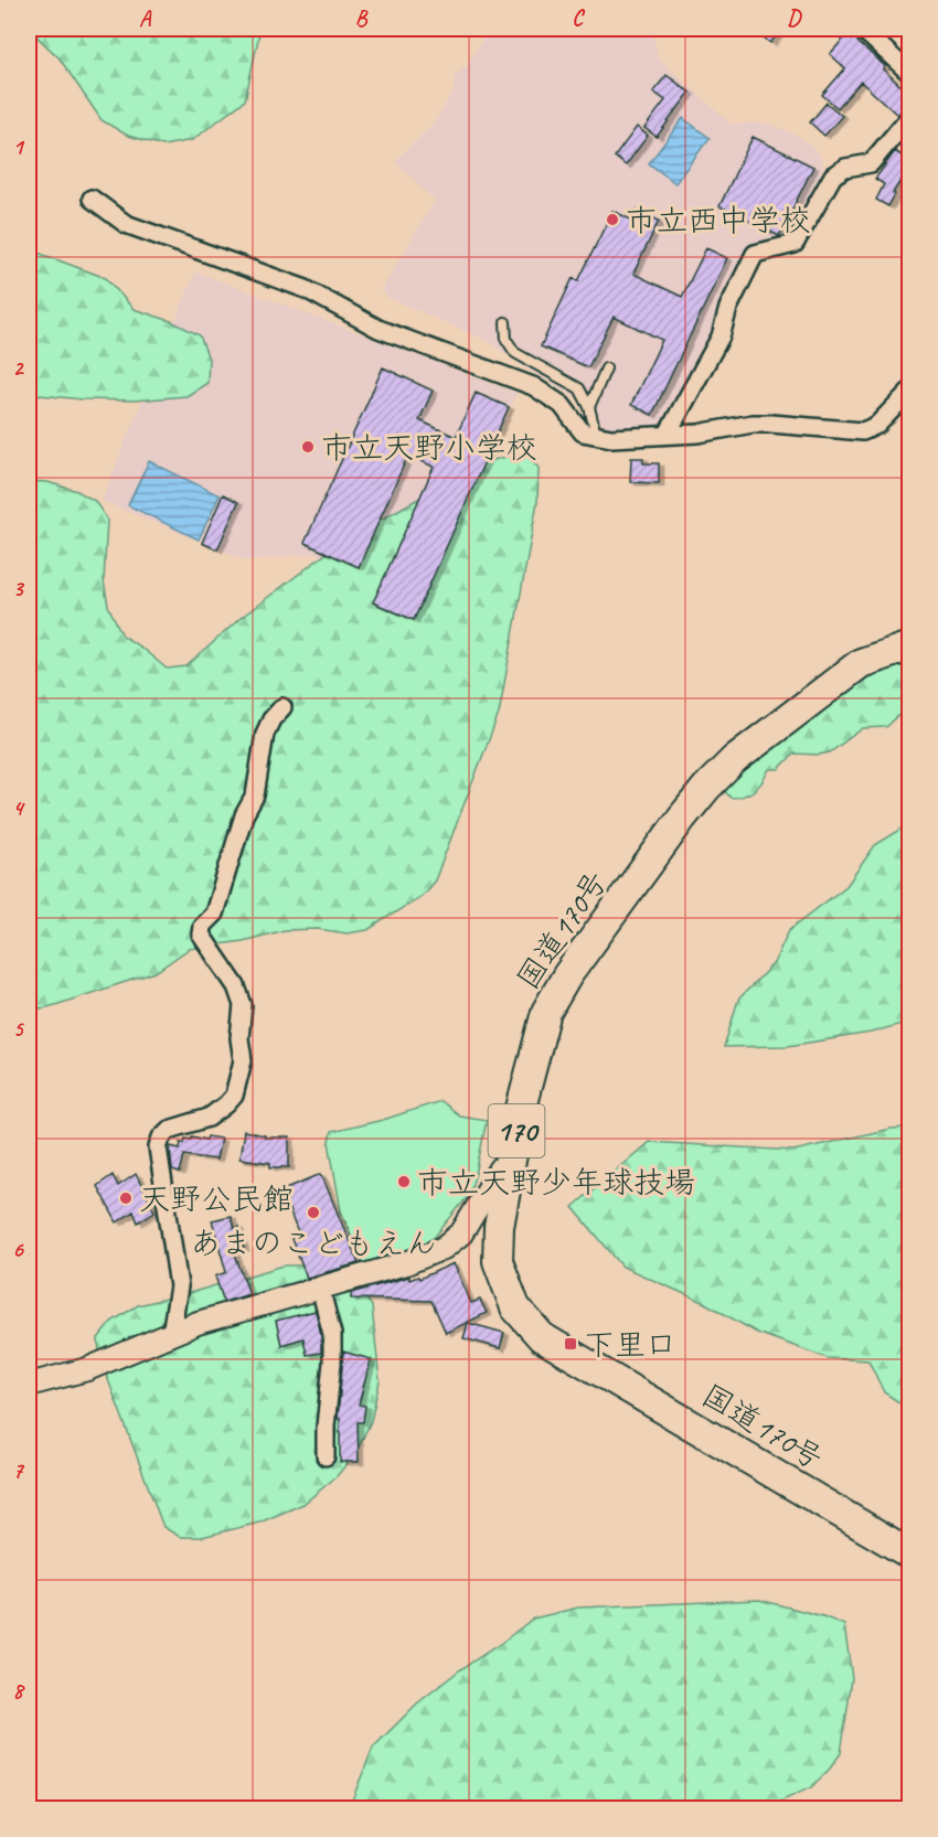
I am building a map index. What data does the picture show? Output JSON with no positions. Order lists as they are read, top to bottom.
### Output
{
  "streets": {
    "highway": ["国道170号", "170"]
  },
  "places": {
    "other": [
      "市立西中学校",
      "市立天野小学校",
      "市立天野少年球技場",
      "天野公民館",
      "あまのこどもえん"
    ],
    "transit": ["下里口"]
  },
  "grid": {
    "columns": [
      "A",
      "B",
      "C",
      "D"
    ],
    "rows": [
      "1",
      "2",
      "3",
      "4",
      "5",
      "6",
      "7",
      "8"
    ]
  }
}
